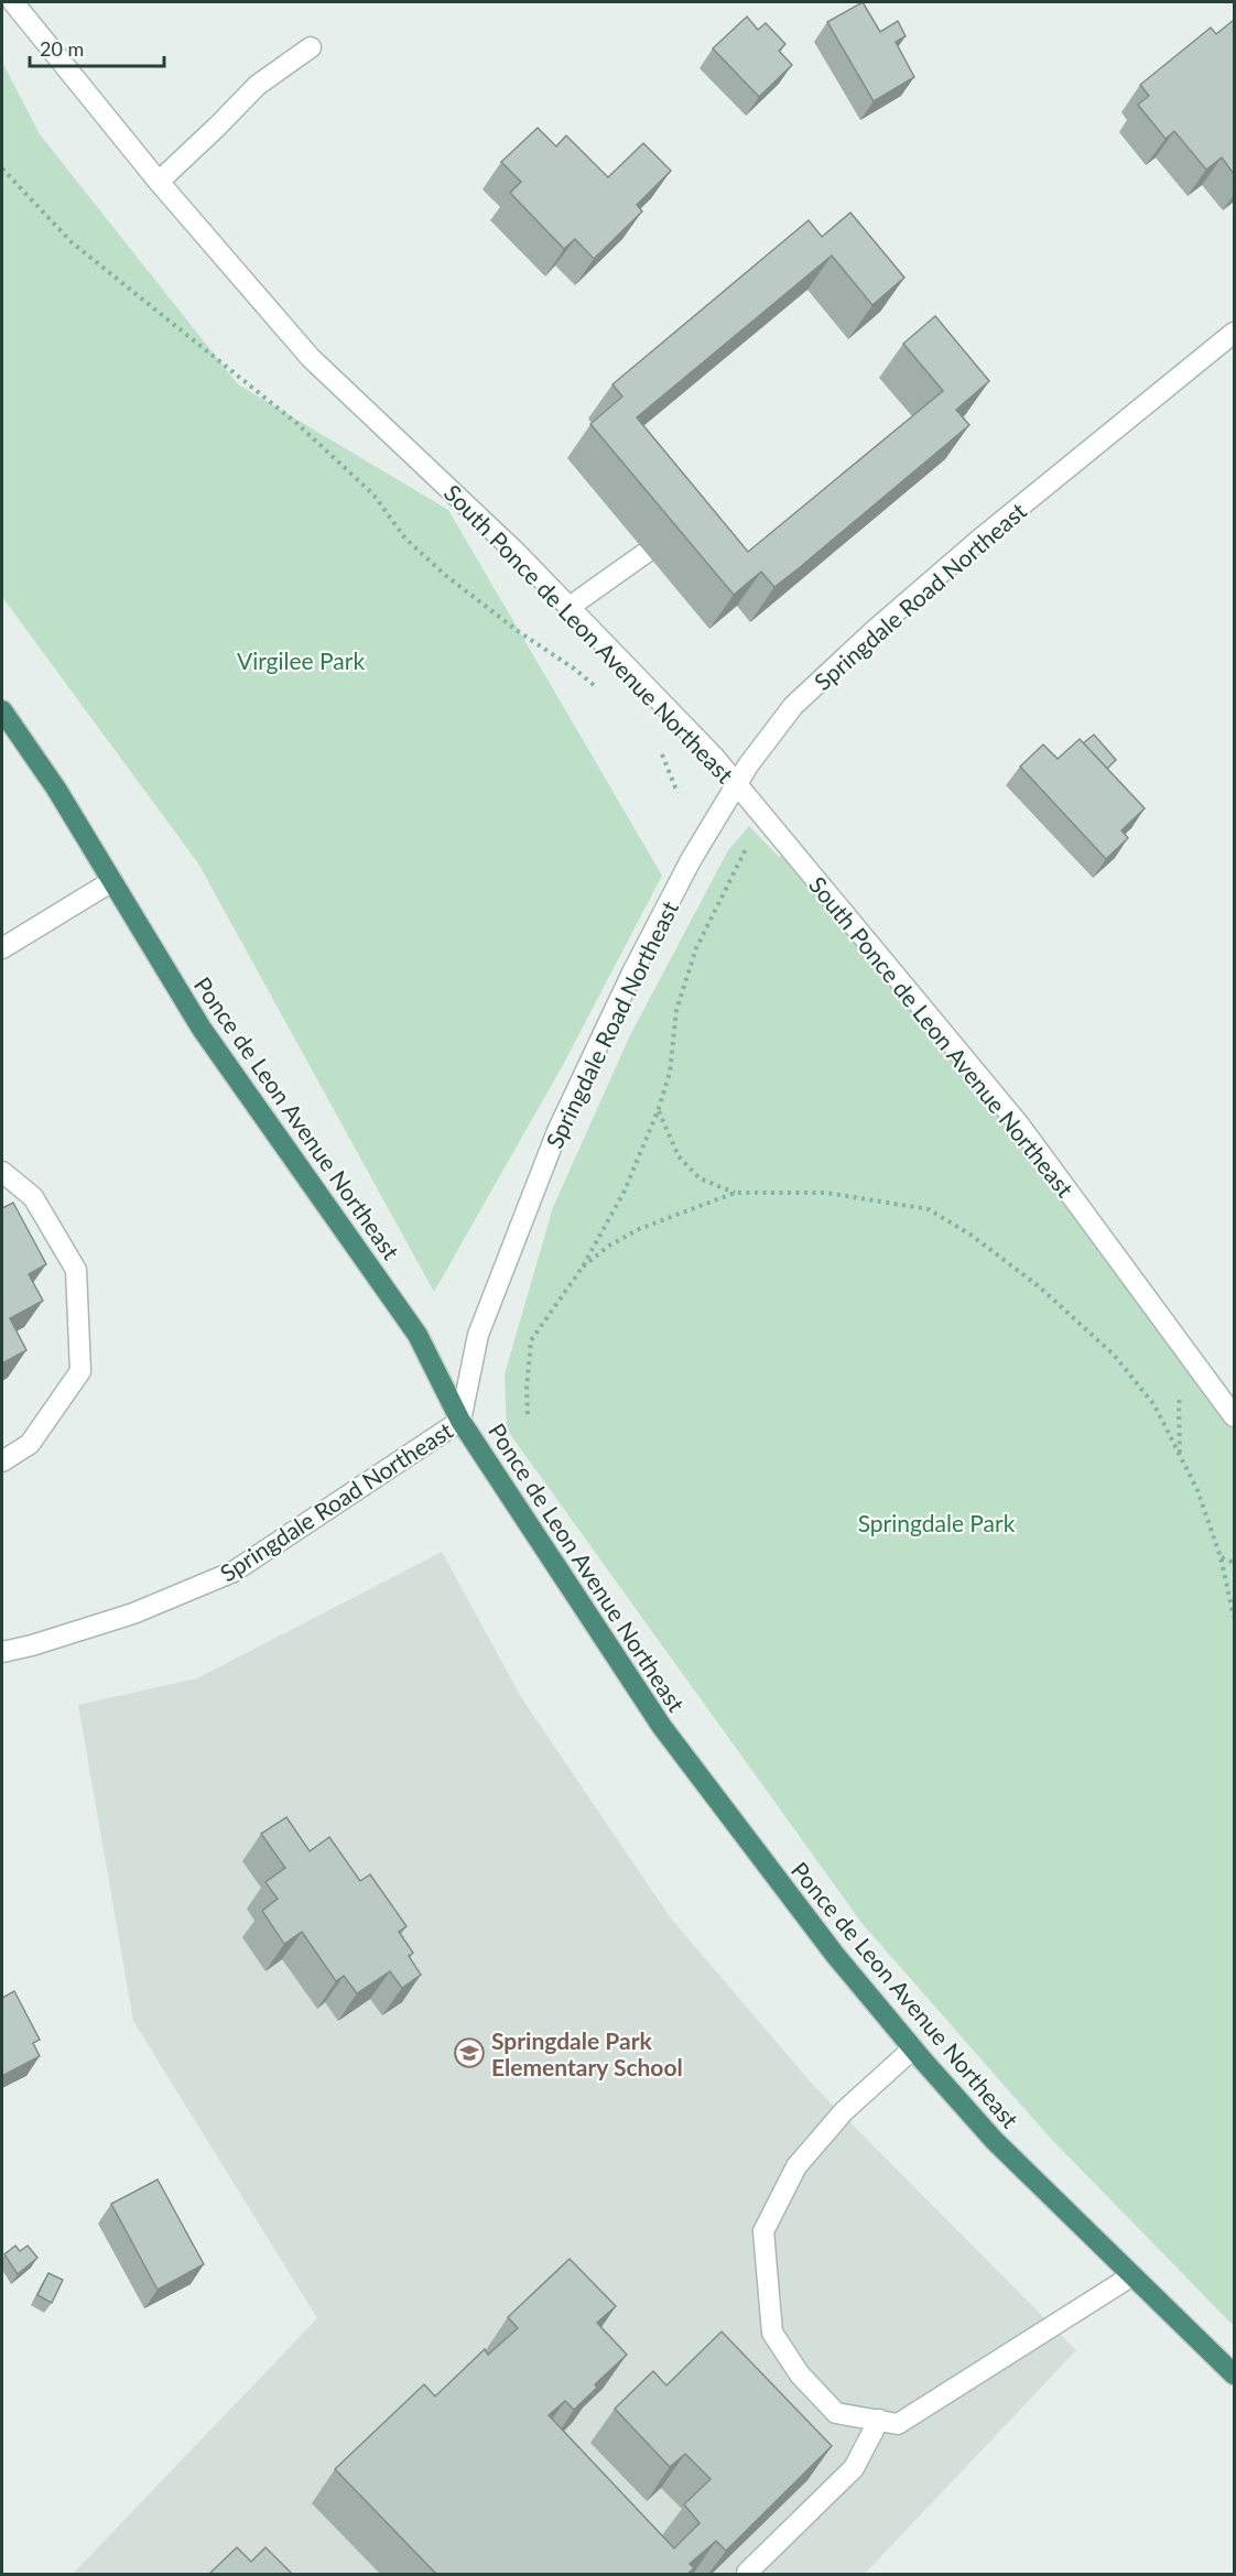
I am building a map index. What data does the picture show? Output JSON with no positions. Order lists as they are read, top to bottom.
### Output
{
  "streets": {
    "highway": ["Ponce de Leon Avenue Northeast"],
    "street": ["Springdale Road Northeast", "South Ponce de Leon Avenue Northeast"]
  },
  "crossings": [
    ["Springdale Road Northeast", "South Ponce de Leon Avenue Northeast"],
    ["Springdale Road Northeast", "Ponce de Leon Avenue Northeast"]
  ],
  "parks": ["Virgilee Park", "Springdale Park"],
  "places": {
    "school or university": ["Springdale Park Elementary School"]
  },
  "scale_bar": "20 m"
}
